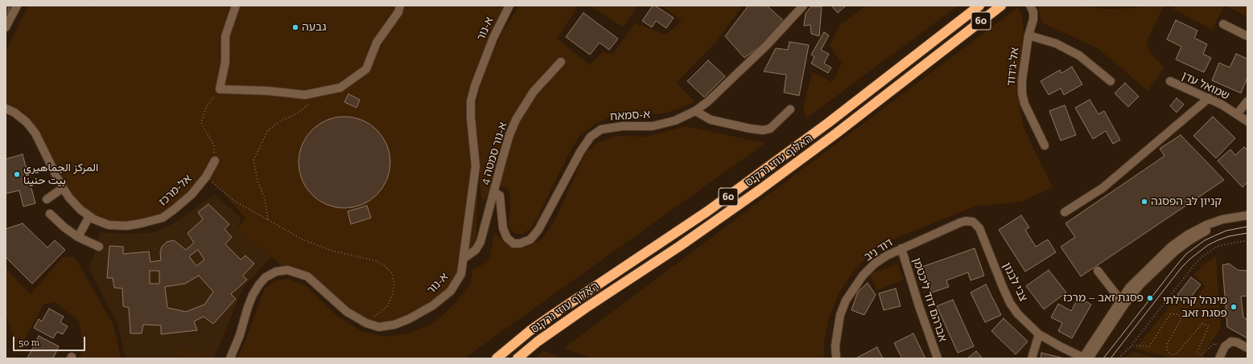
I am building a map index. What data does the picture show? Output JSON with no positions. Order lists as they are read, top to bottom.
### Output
{
  "streets": {
    "highway": ["60", "האלוף עוזי נרקיס"],
    "street": [
      "א-נור",
      "אל-ג'דוד",
      "שמואל עדן",
      "א-סמאח",
      "א-נור סמטה 4",
      "אל-מרכז",
      "דוד ניב",
      "צבי לבנון",
      "אברהם דוד ליכטמן"
    ]
  },
  "crossings": [
    ["א-נור", "א-נור סמטה 4"],
    ["א-סמאח", "א-נור סמטה 4"],
    ["דוד ניב", "צבי לבנון"],
    ["דוד ניב", "אברהם דוד ליכטמן"]
  ],
  "places": [
    "גבעה",
    "المركز الجماهيري بيت حنينا",
    "קניון לב הפסגה",
    "פסגת זאב – מרכז",
    "מינהל קהילתי פסגת זאב"
  ],
  "scale_bar": "50 m"
}
